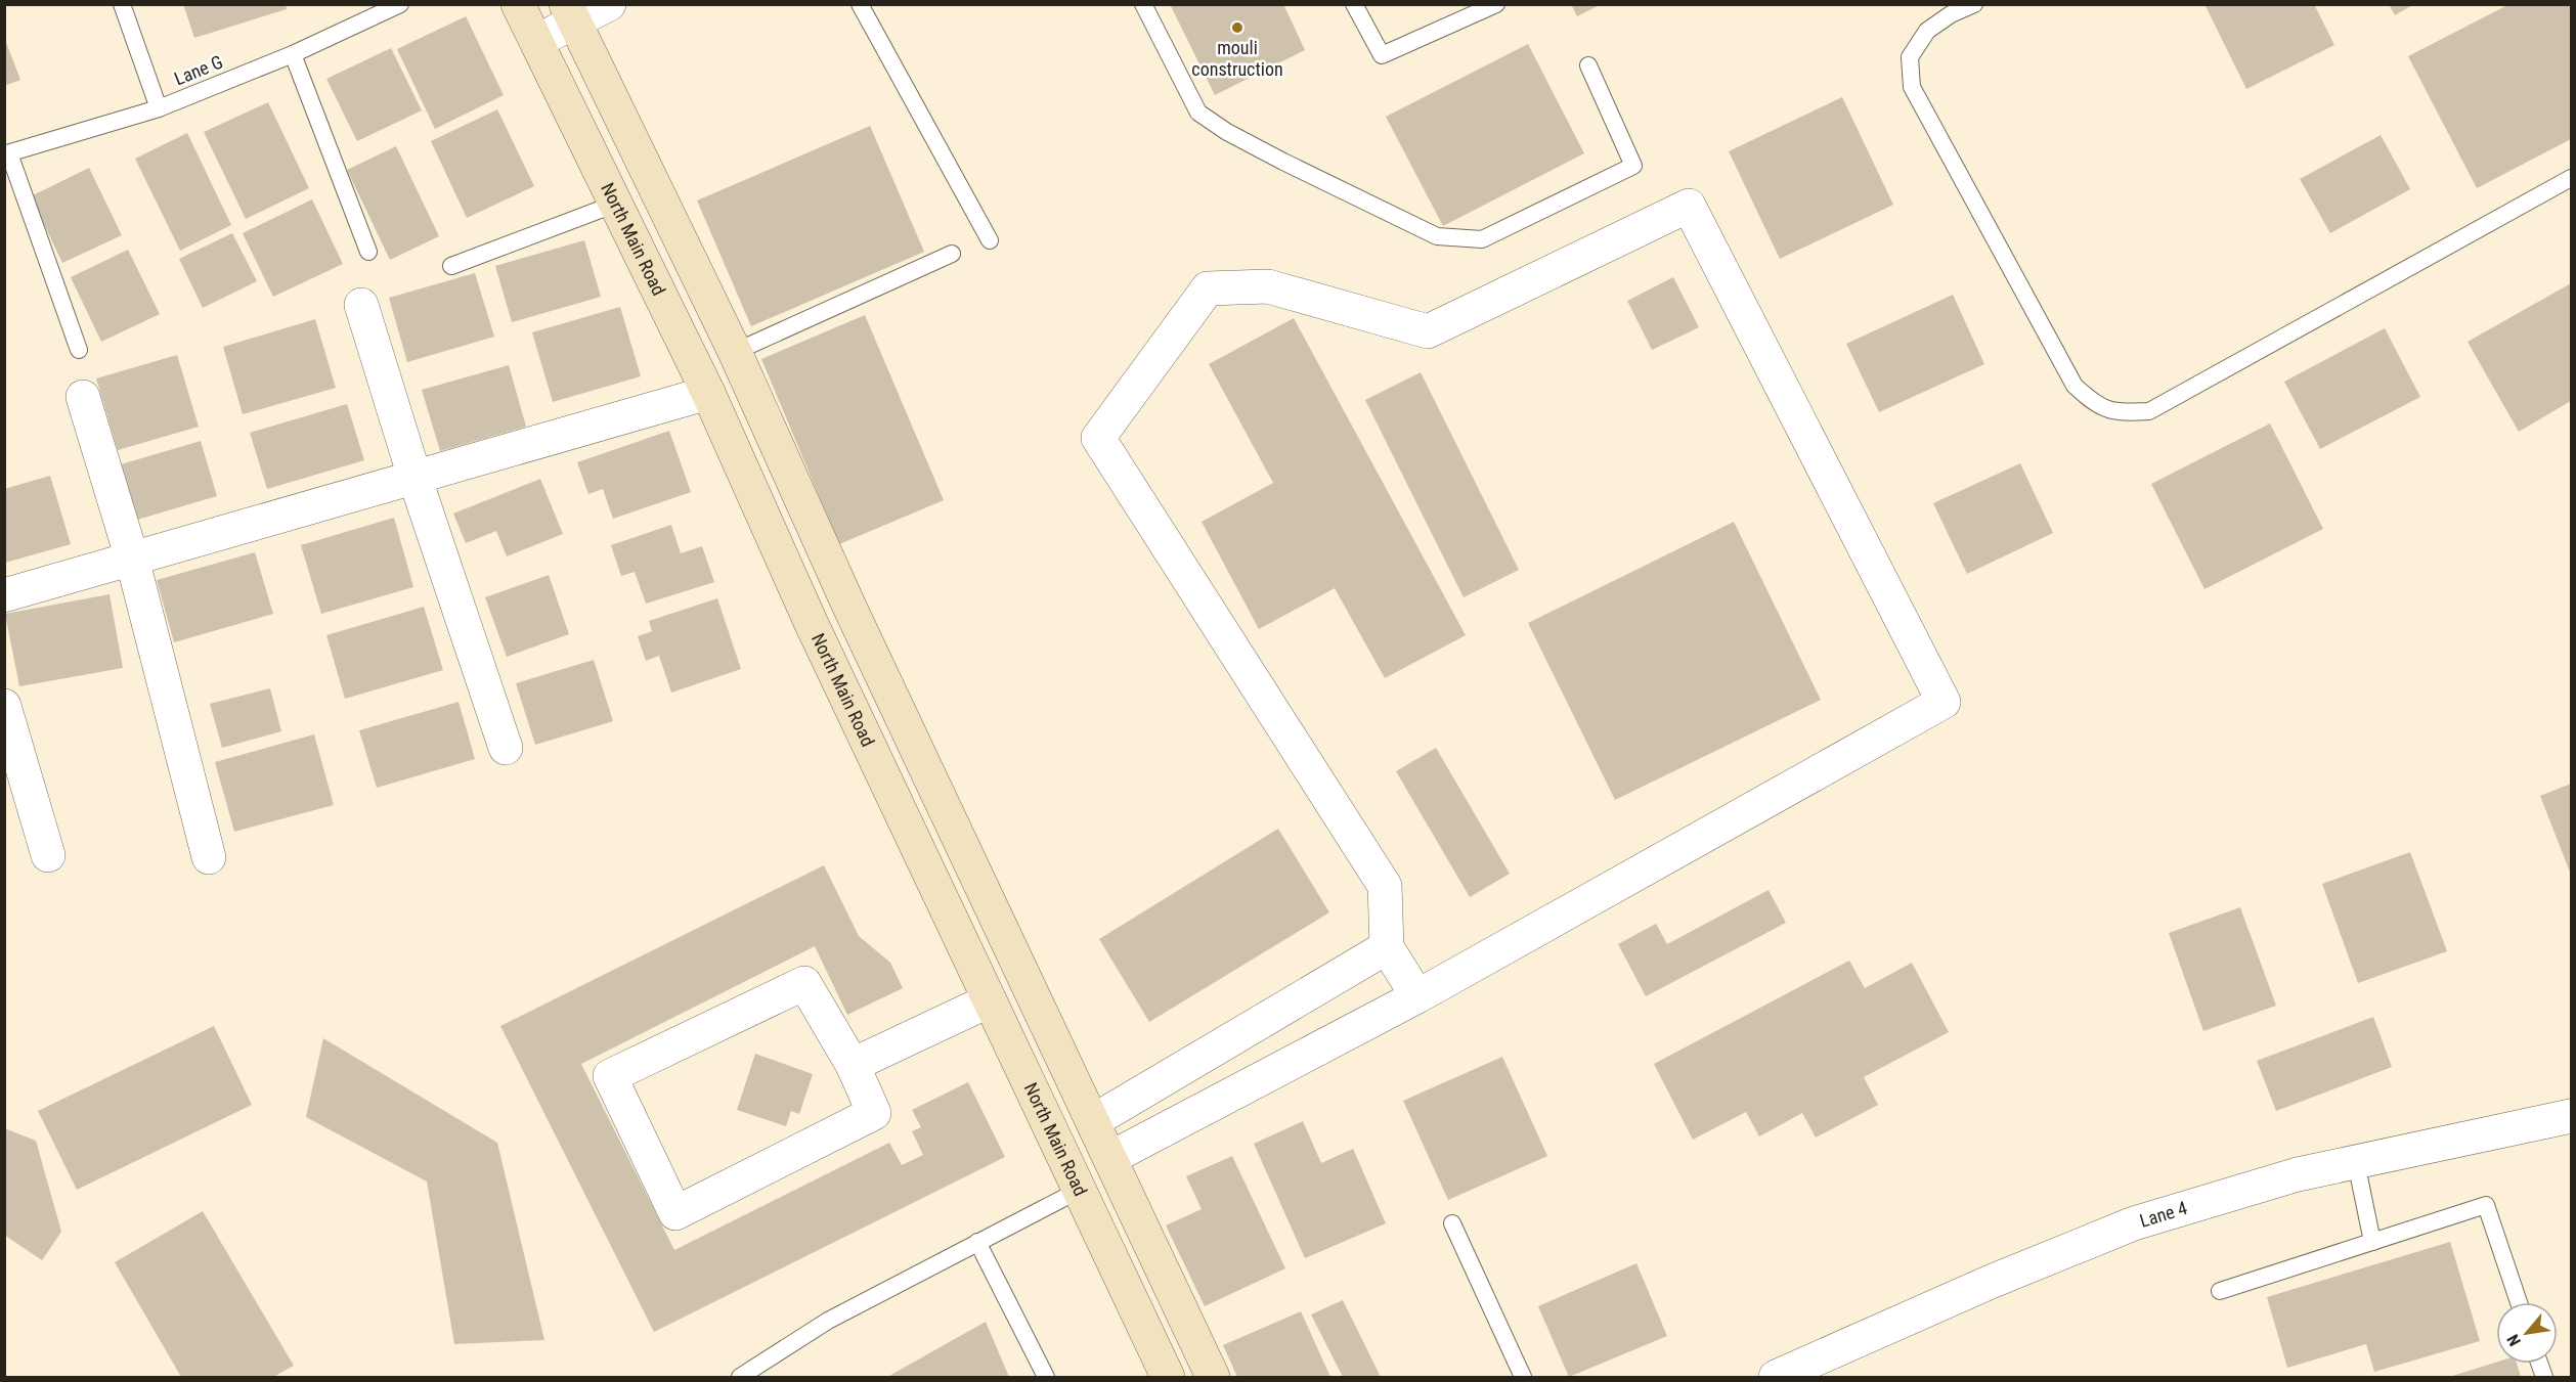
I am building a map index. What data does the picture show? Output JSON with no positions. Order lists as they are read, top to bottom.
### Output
{
  "streets": {
    "main road": ["North Main Road"],
    "street": ["Lane 4"],
    "lane": ["Lane G"]
  },
  "places": ["mouli construction"],
  "north": "bottom left"
}
